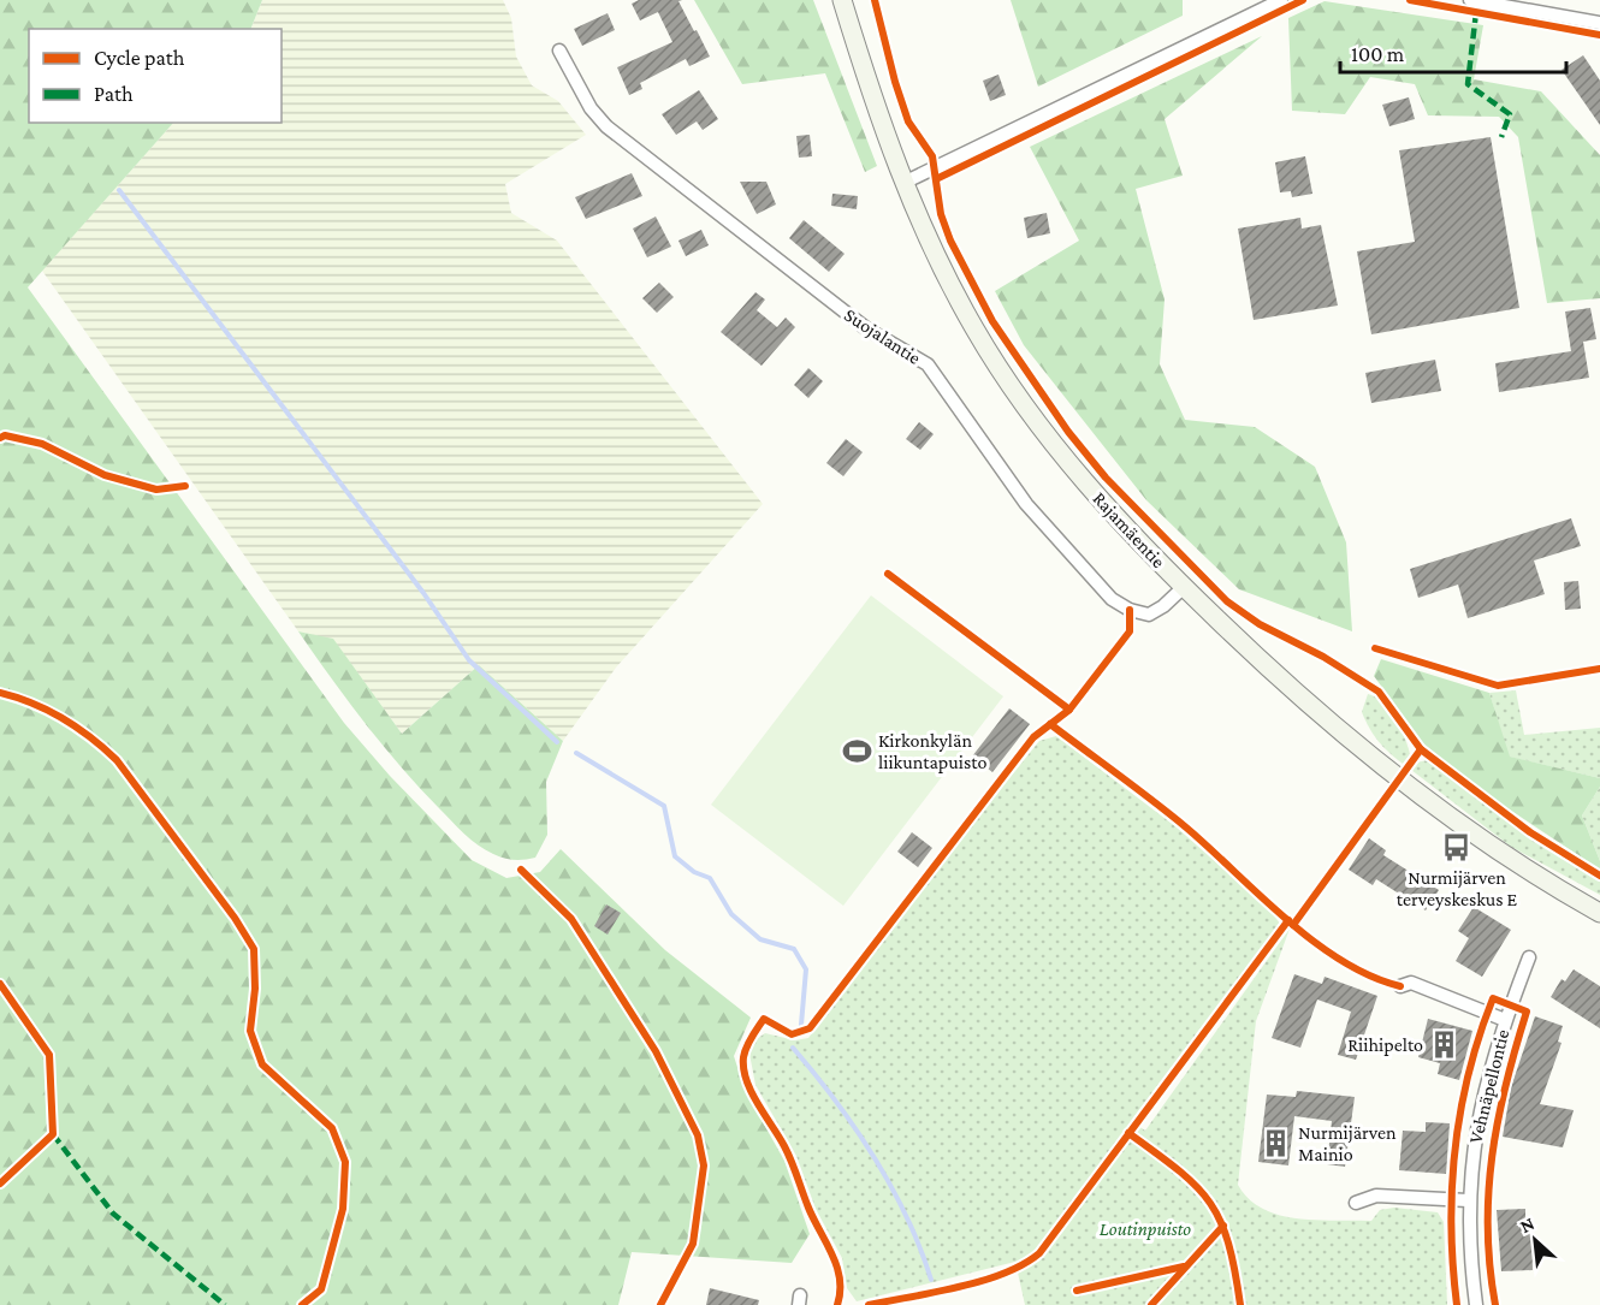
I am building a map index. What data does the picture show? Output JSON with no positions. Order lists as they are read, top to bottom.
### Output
{
  "streets": {
    "main road": ["Rajamäentie"],
    "street": ["Suojalantie", "Vehnäpellontie"]
  },
  "crossings": [
    ["Suojalantie", "Rajamäentie"]
  ],
  "parks": ["Loutinpuisto"],
  "places": {
    "sports": ["Kirkonkylän liikuntapuisto"],
    "bus stop": ["Nurmijärven terveyskeskus E"],
    "building": ["Riihipelto", "Nurmijärven Mainio"]
  },
  "legend": ["Cycle path", "Path"],
  "scale_bar": "100 m",
  "north": "top left"
}
